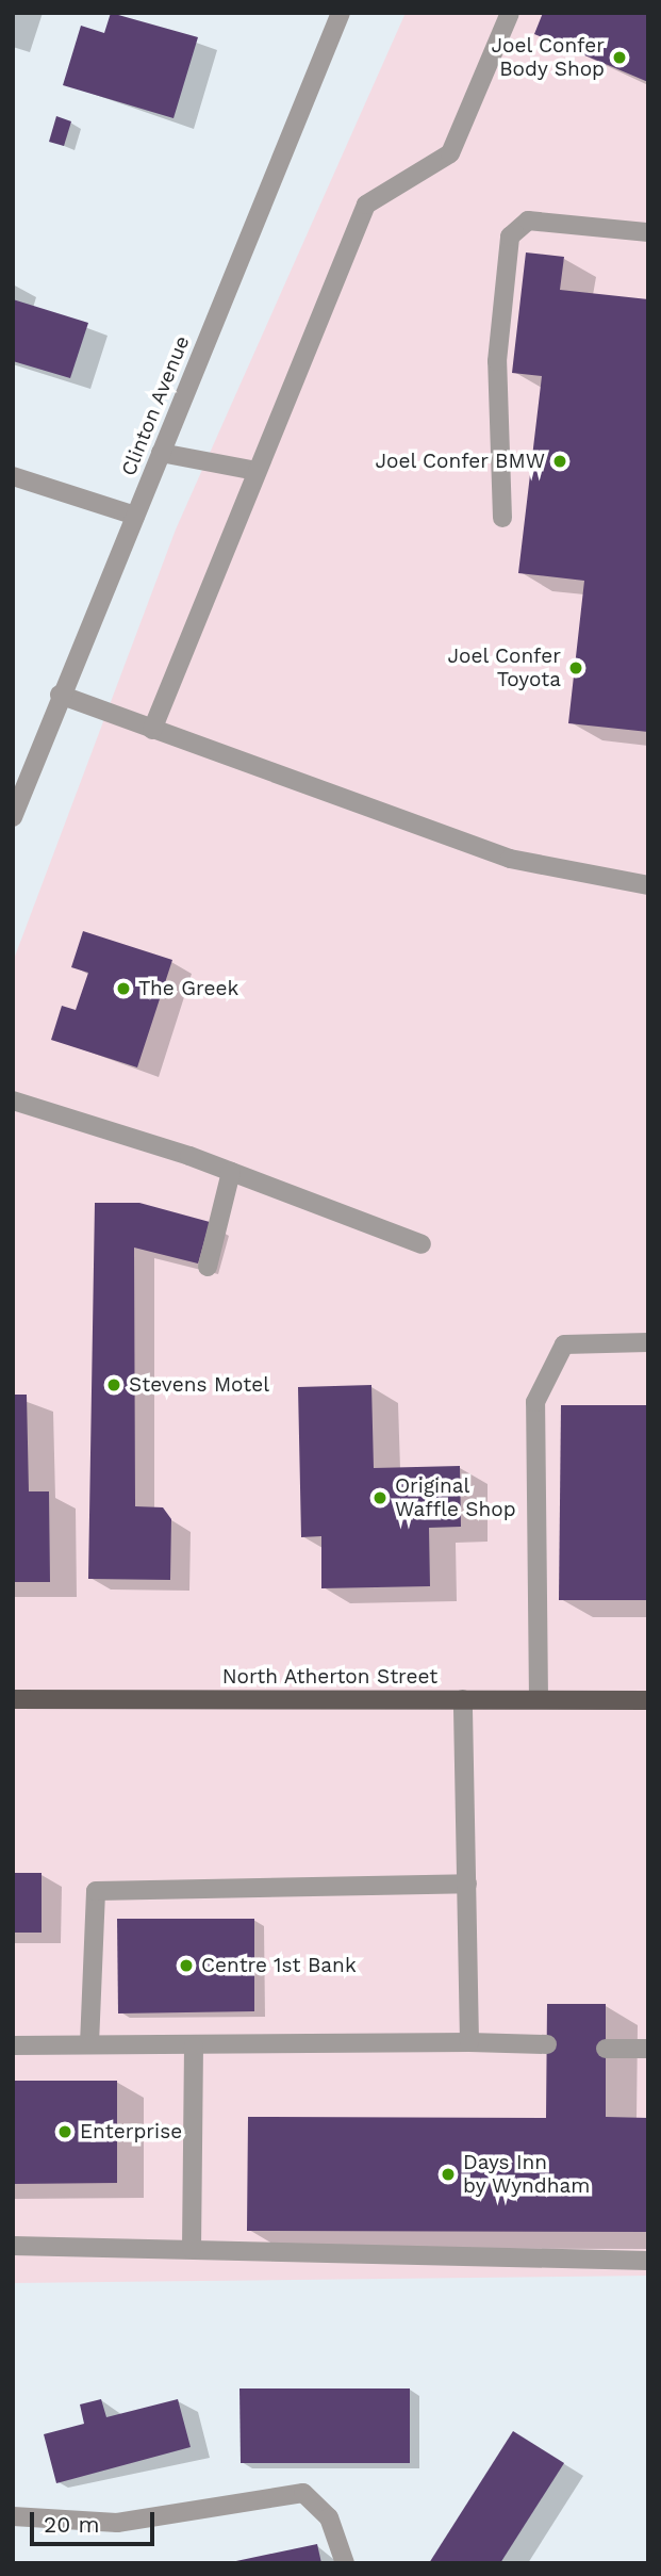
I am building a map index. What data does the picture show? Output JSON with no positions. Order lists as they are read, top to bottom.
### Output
{
  "streets": {
    "main road": ["North Atherton Street"],
    "street": ["Clinton Avenue"]
  },
  "places": [
    "Joel Confer Body Shop",
    "Joel Confer BMW",
    "Joel Confer Toyota",
    "The Greek",
    "Stevens Motel",
    "Original Waffle Shop",
    "Centre 1st Bank",
    "Enterprise",
    "Days Inn by Wyndham"
  ],
  "scale_bar": "20 m"
}
